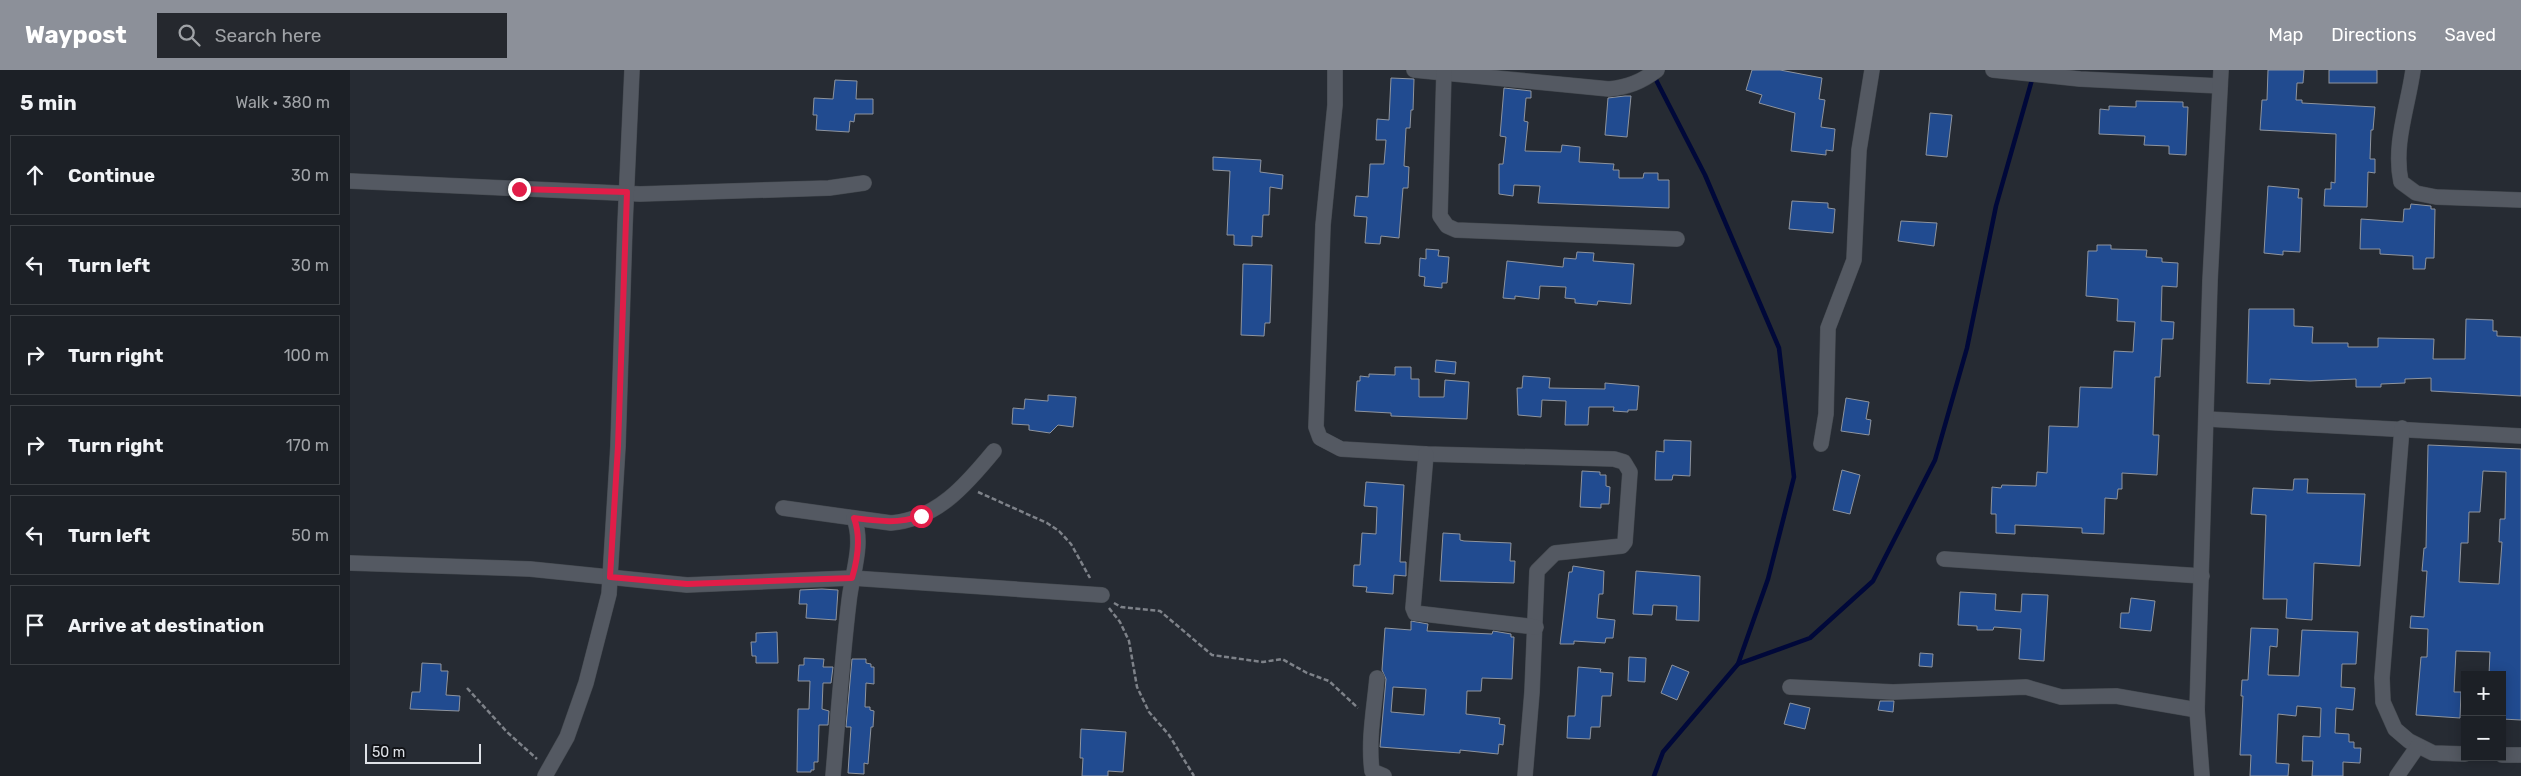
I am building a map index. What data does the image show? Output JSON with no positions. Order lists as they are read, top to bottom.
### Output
{
  "scale_bar": "50 m",
  "page": {
    "header": "Waypost",
    "search": "Search here",
    "nav": ["Map", "Directions", "Saved"],
    "heading": ["5 min", "Walk · 380 m"],
    "list": [
      ["Continue", "30 m"],
      ["Turn left", "30 m"],
      ["Turn right", "100 m"],
      ["Turn right", "170 m"],
      ["Turn left", "50 m"],
      "Arrive at destination"
    ],
    "map_buttons": ["+", "−"],
    "scale": "50 m"
  }
}
